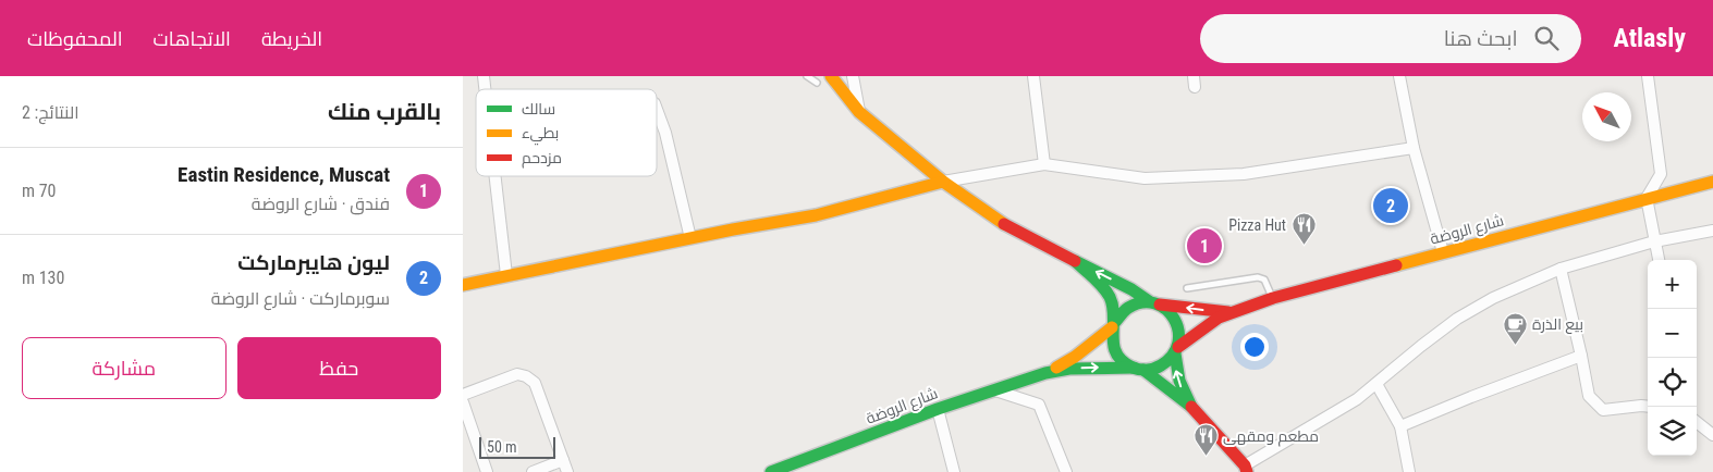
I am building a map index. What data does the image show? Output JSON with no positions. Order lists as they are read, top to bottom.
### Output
{
  "streets": {
    "main road": ["شارع الروضة"]
  },
  "places": {
    "restaurant": ["Pizza Hut", "مطعم ومقهى"],
    "cafe": ["بيع الذرة"]
  },
  "legend": ["سالك", "بطيء", "مزدحم"],
  "scale_bar": "50 m",
  "north": "top left",
  "page": {
    "header": "Atlasly",
    "search": "ابحث هنا",
    "nav": ["الخريطة", "الاتجاهات", "المحفوظات"],
    "heading": ["بالقرب منك", "النتائج: 2"],
    "list": [
      {
        "mark": "1",
        "name": "Eastin Residence, Muscat",
        "note": "فندق · شارع الروضة",
        "value": "70 m"
      },
      {
        "mark": "2",
        "name": "ليون هايبرماركت",
        "note": "سوبرماركت · شارع الروضة",
        "value": "130 m"
      }
    ],
    "pins": ["2", "1"],
    "map_buttons": ["+", "−"],
    "buttons": ["حفظ", "مشاركة"],
    "scale": "50 m"
  }
}
